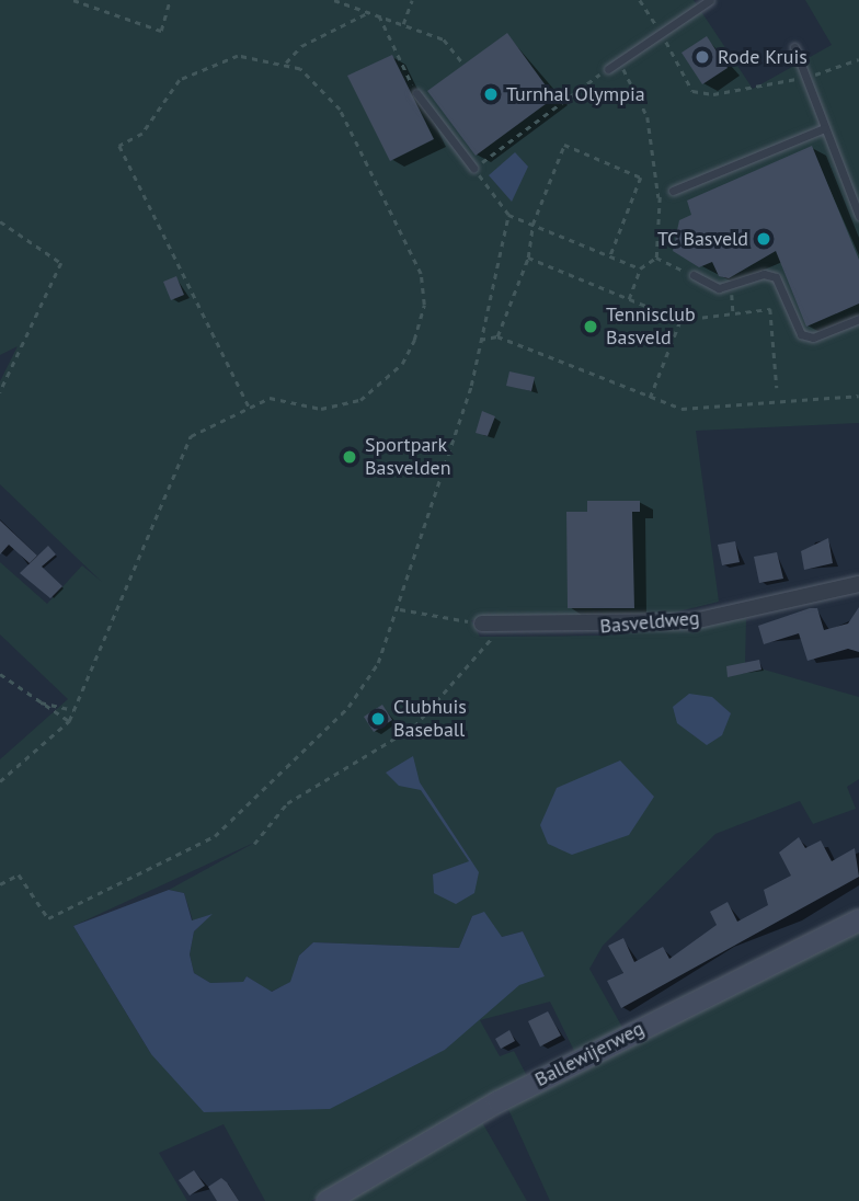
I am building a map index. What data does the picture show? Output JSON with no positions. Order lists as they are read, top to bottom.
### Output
{
  "streets": {
    "street": ["Basveldweg", "Ballewijerweg"]
  },
  "places": [
    "Rode Kruis",
    "Turnhal Olympia",
    "TC Basveld",
    "Tennisclub Basveld",
    "Sportpark Basvelden",
    "Clubhuis Baseball"
  ]
}
